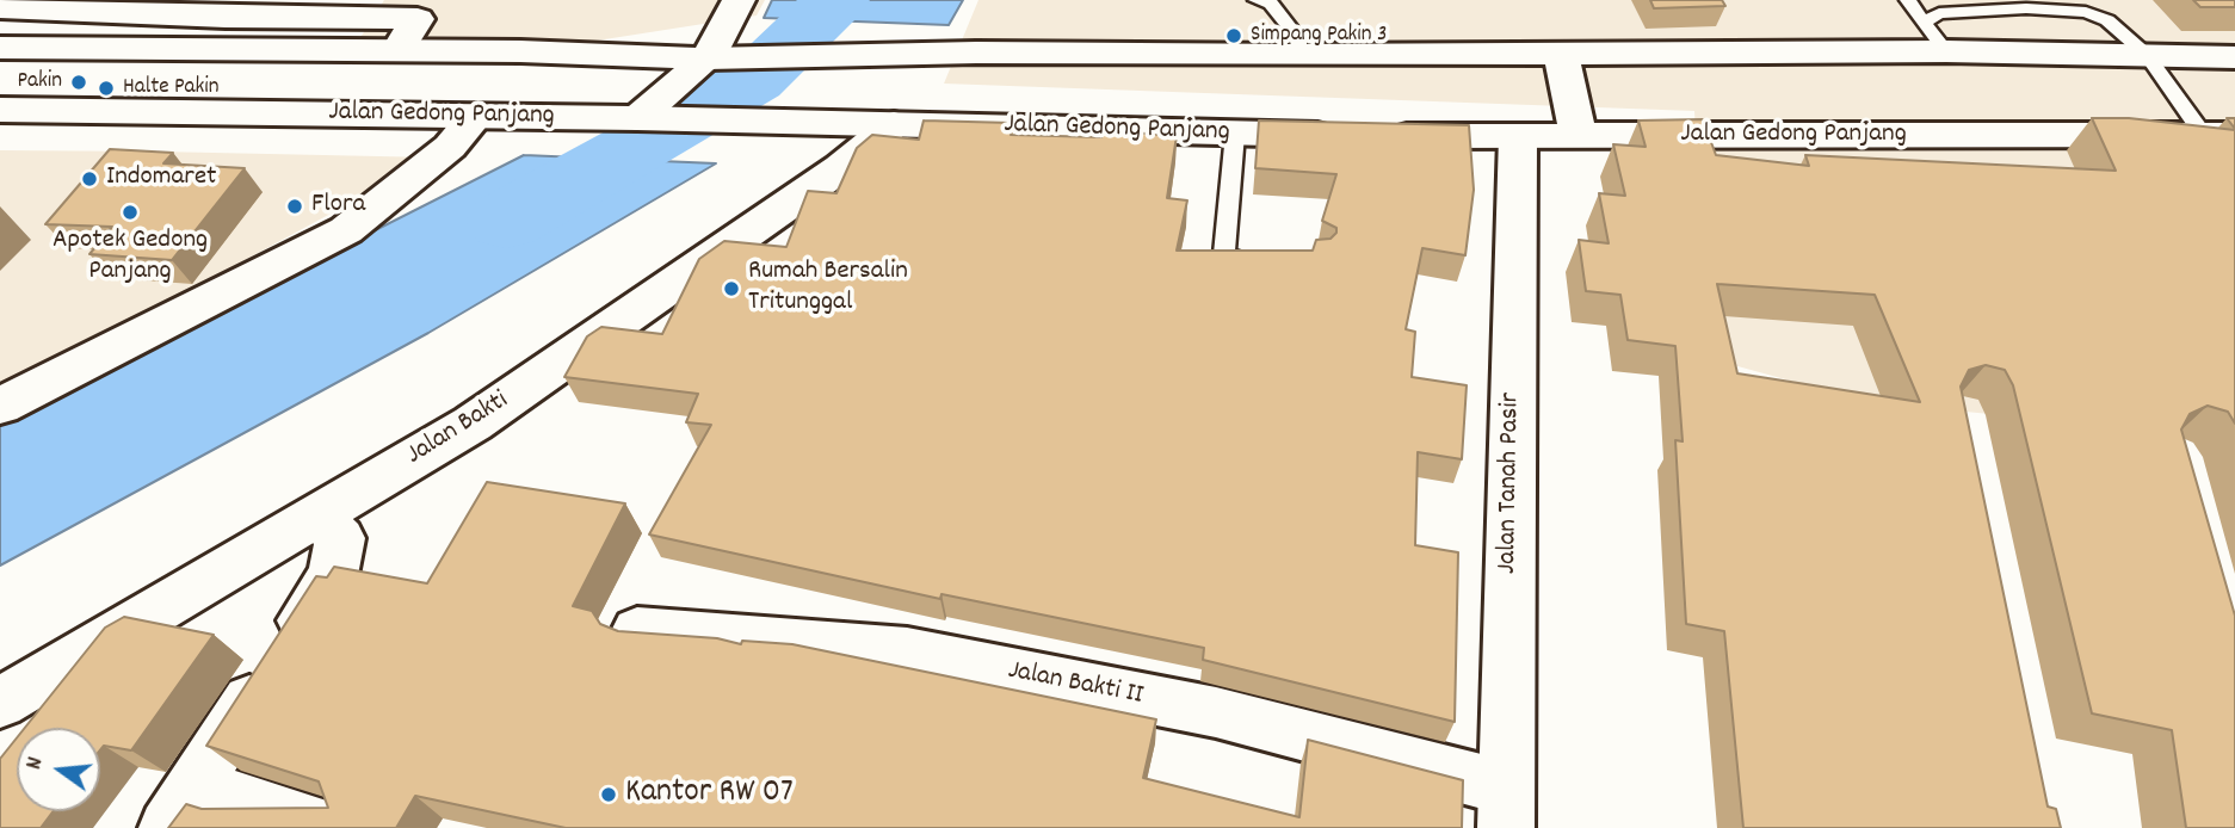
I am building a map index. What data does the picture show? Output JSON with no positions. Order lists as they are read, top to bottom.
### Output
{
  "streets": {
    "main road": [
      "Jalan Gedong Panjang",
      "Jalan Bakti",
      "Jalan Tanah Pasir",
      "Jalan Bakti II"
    ]
  },
  "crossings": [
    ["Jalan Gedong Panjang", "Jalan Bakti"],
    ["Jalan Gedong Panjang", "Jalan Tanah Pasir"],
    ["Jalan Tanah Pasir", "Jalan Bakti II"]
  ],
  "places": [
    "Simpang Pakin 3",
    "Pakin",
    "Halte Pakin",
    "Indomaret",
    "Flora",
    "Apotek Gedong Panjang",
    "Rumah Bersalin Tritunggal",
    "Kantor RW 07"
  ],
  "north": "left"
}
